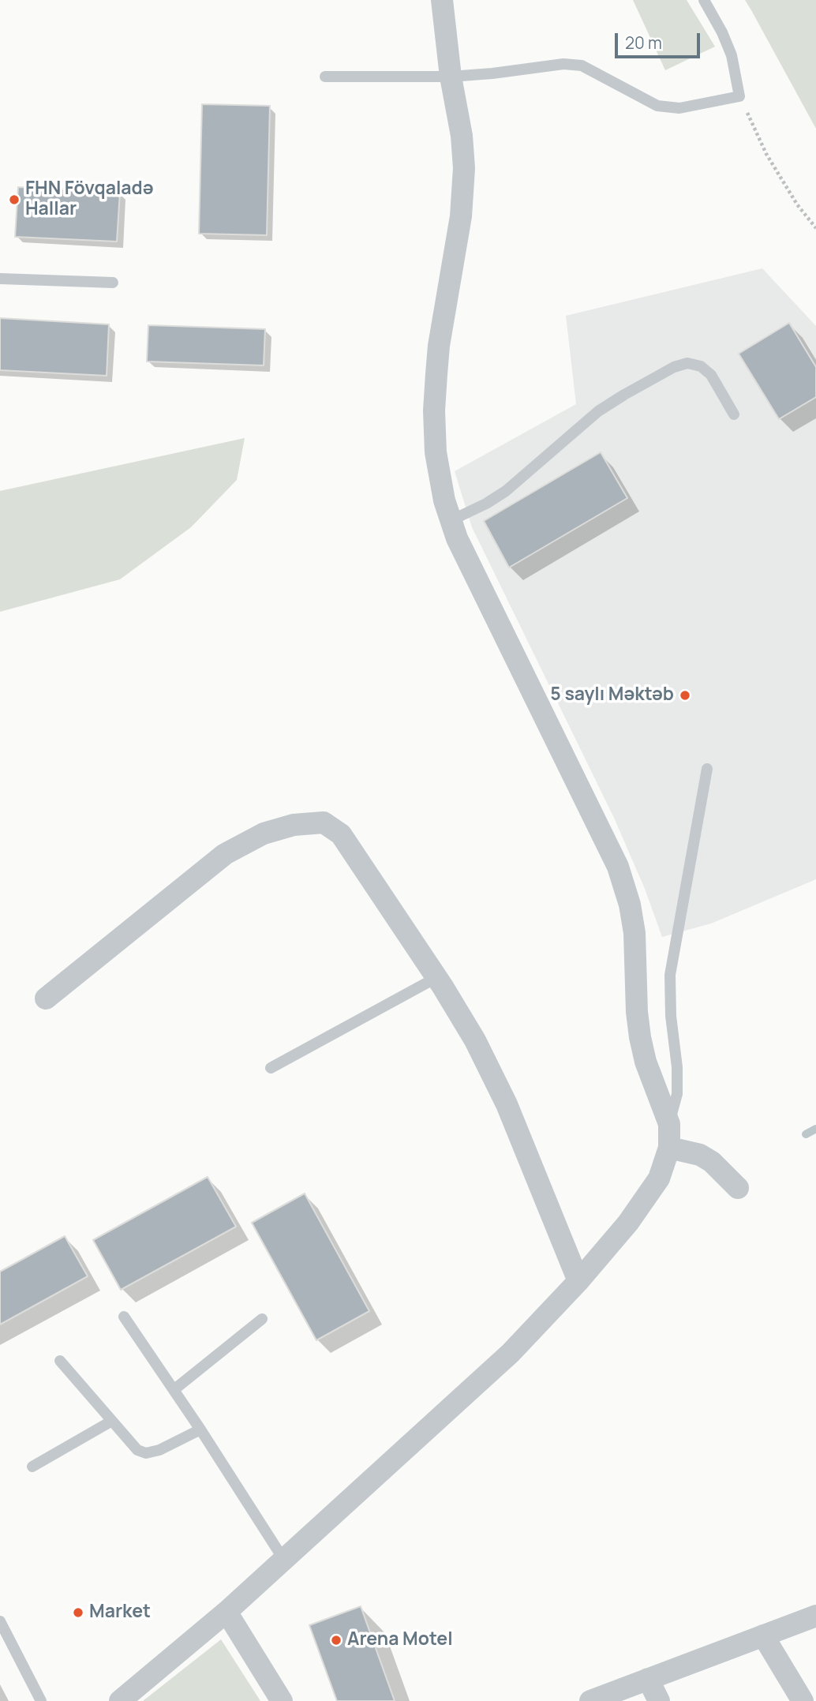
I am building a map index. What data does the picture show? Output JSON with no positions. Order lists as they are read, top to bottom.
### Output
{
  "places": [
    "FHN Fövqaladə Hallar",
    "5 saylı Məktəb",
    "Market",
    "Arena Motel"
  ],
  "scale_bar": "20 m"
}
